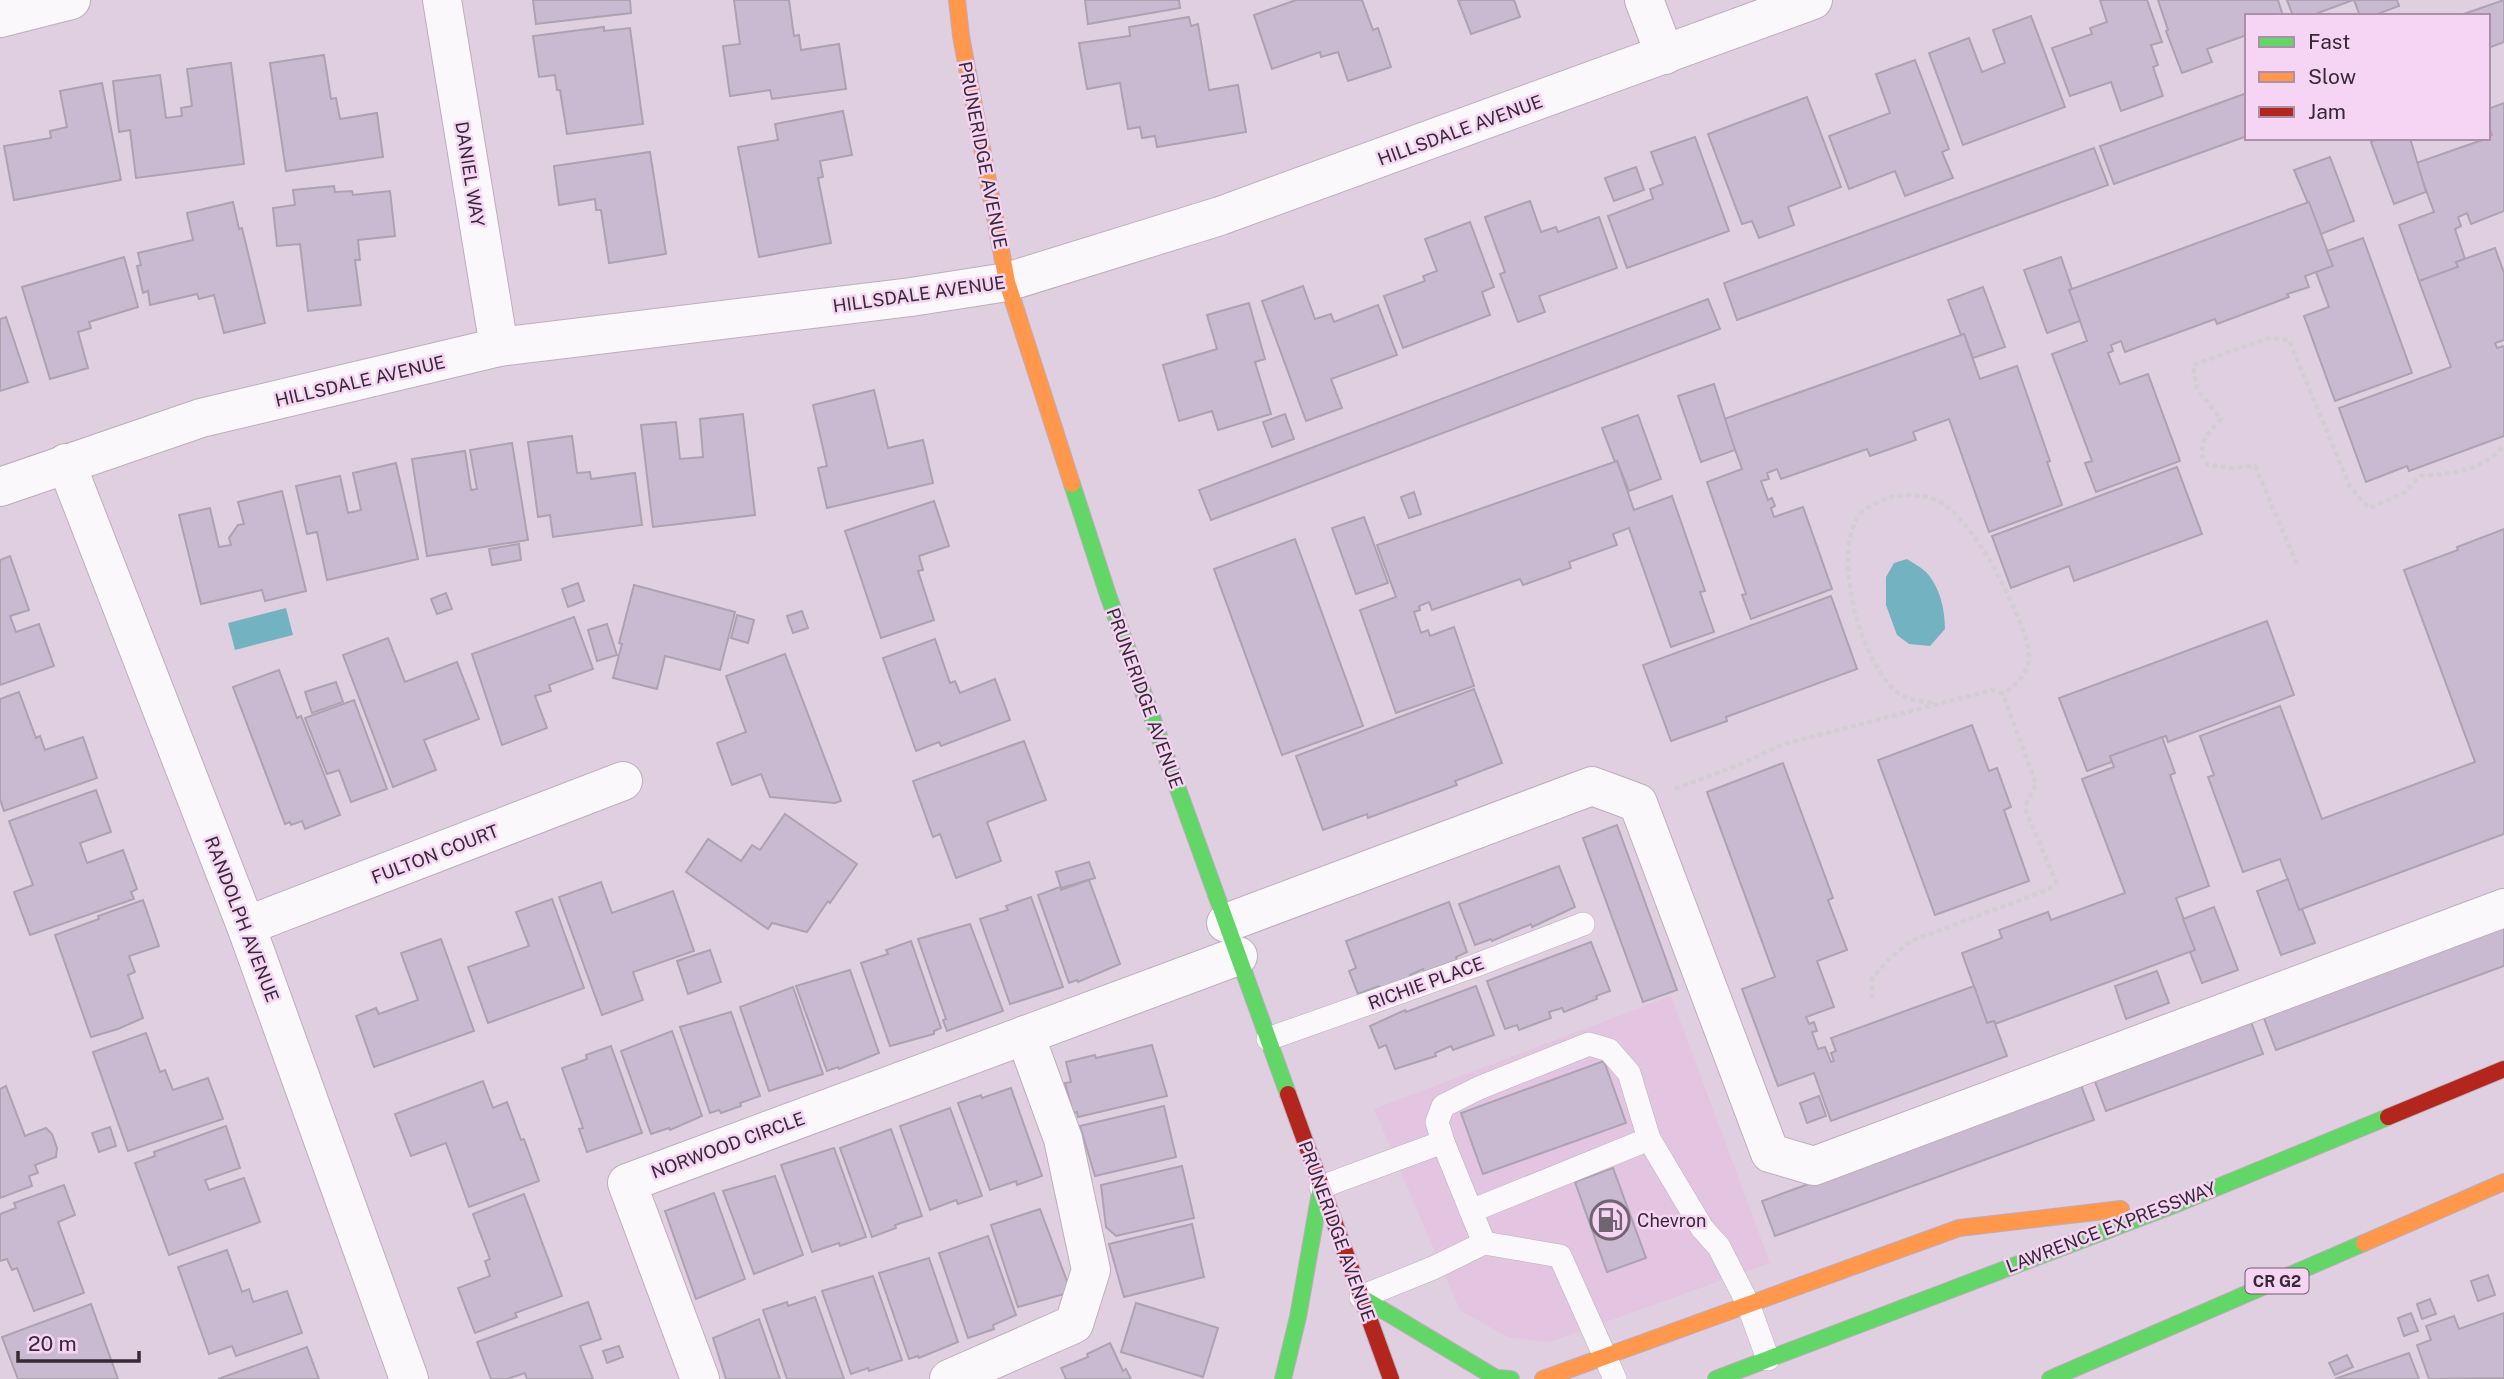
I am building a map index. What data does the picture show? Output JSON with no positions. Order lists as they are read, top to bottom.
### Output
{
  "streets": {
    "main road": ["PRUNERIDGE AVENUE", "LAWRENCE EXPRESSWAY", "CR G2"],
    "street": [
      "HILLSDALE AVENUE",
      "DANIEL WAY",
      "FULTON COURT",
      "RANDOLPH AVENUE",
      "NORWOOD CIRCLE"
    ],
    "lane": ["RICHIE PLACE"]
  },
  "crossings": [
    ["HILLSDALE AVENUE", "PRUNERIDGE AVENUE"],
    ["HILLSDALE AVENUE", "DANIEL WAY"],
    ["HILLSDALE AVENUE", "RANDOLPH AVENUE"],
    ["PRUNERIDGE AVENUE", "RICHIE PLACE"],
    ["PRUNERIDGE AVENUE", "NORWOOD CIRCLE"],
    ["FULTON COURT", "RANDOLPH AVENUE"]
  ],
  "places": {
    "fuel station": ["Chevron"]
  },
  "legend": ["Fast", "Slow", "Jam"],
  "scale_bar": "20 m"
}
